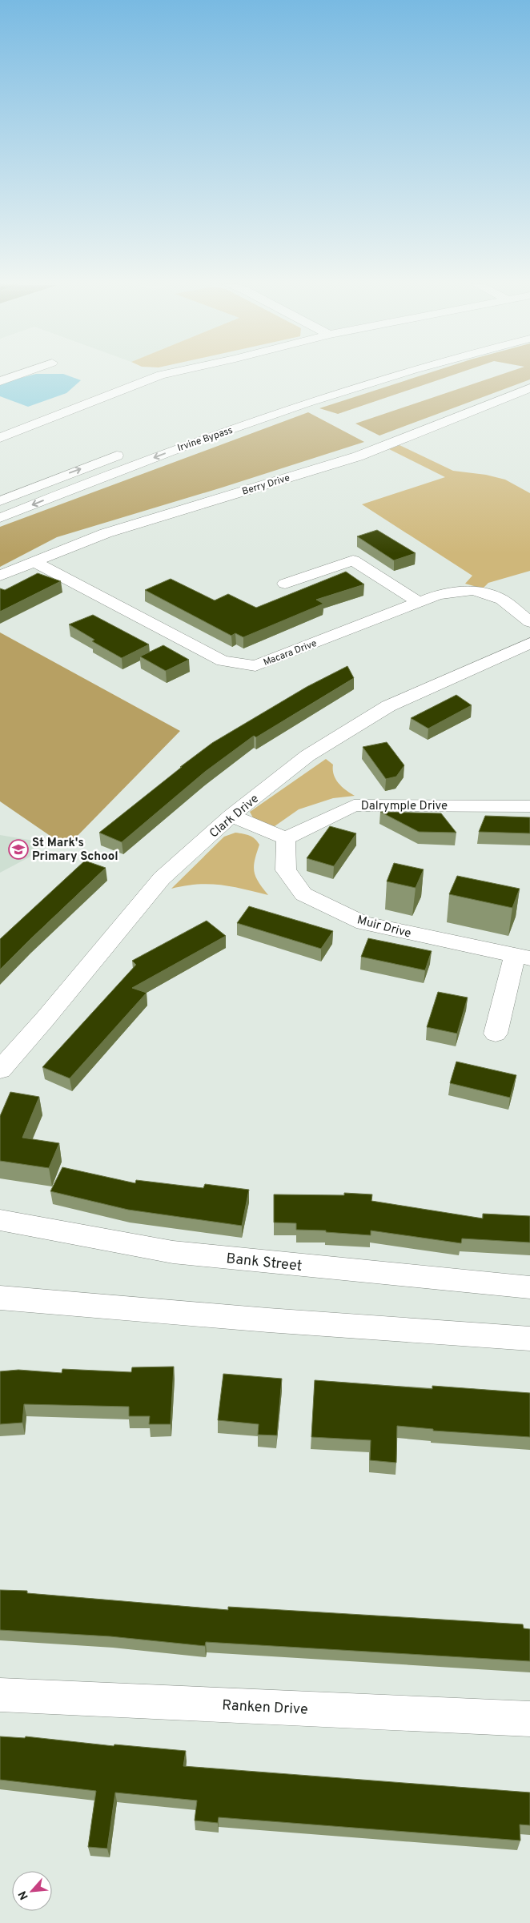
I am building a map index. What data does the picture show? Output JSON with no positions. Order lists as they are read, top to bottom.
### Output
{
  "streets": {
    "main road": [
      "Irvine Bypass",
      "Berry Drive",
      "Macara Drive",
      "Dalrymple Drive",
      "Clark Drive",
      "Muir Drive",
      "Bank Street",
      "Ranken Drive"
    ]
  },
  "crossings": [
    ["Berry Drive", "Macara Drive"],
    ["Dalrymple Drive", "Muir Drive"]
  ],
  "places": {
    "school or university": ["St Mark's Primary School"]
  },
  "north": "bottom left"
}
